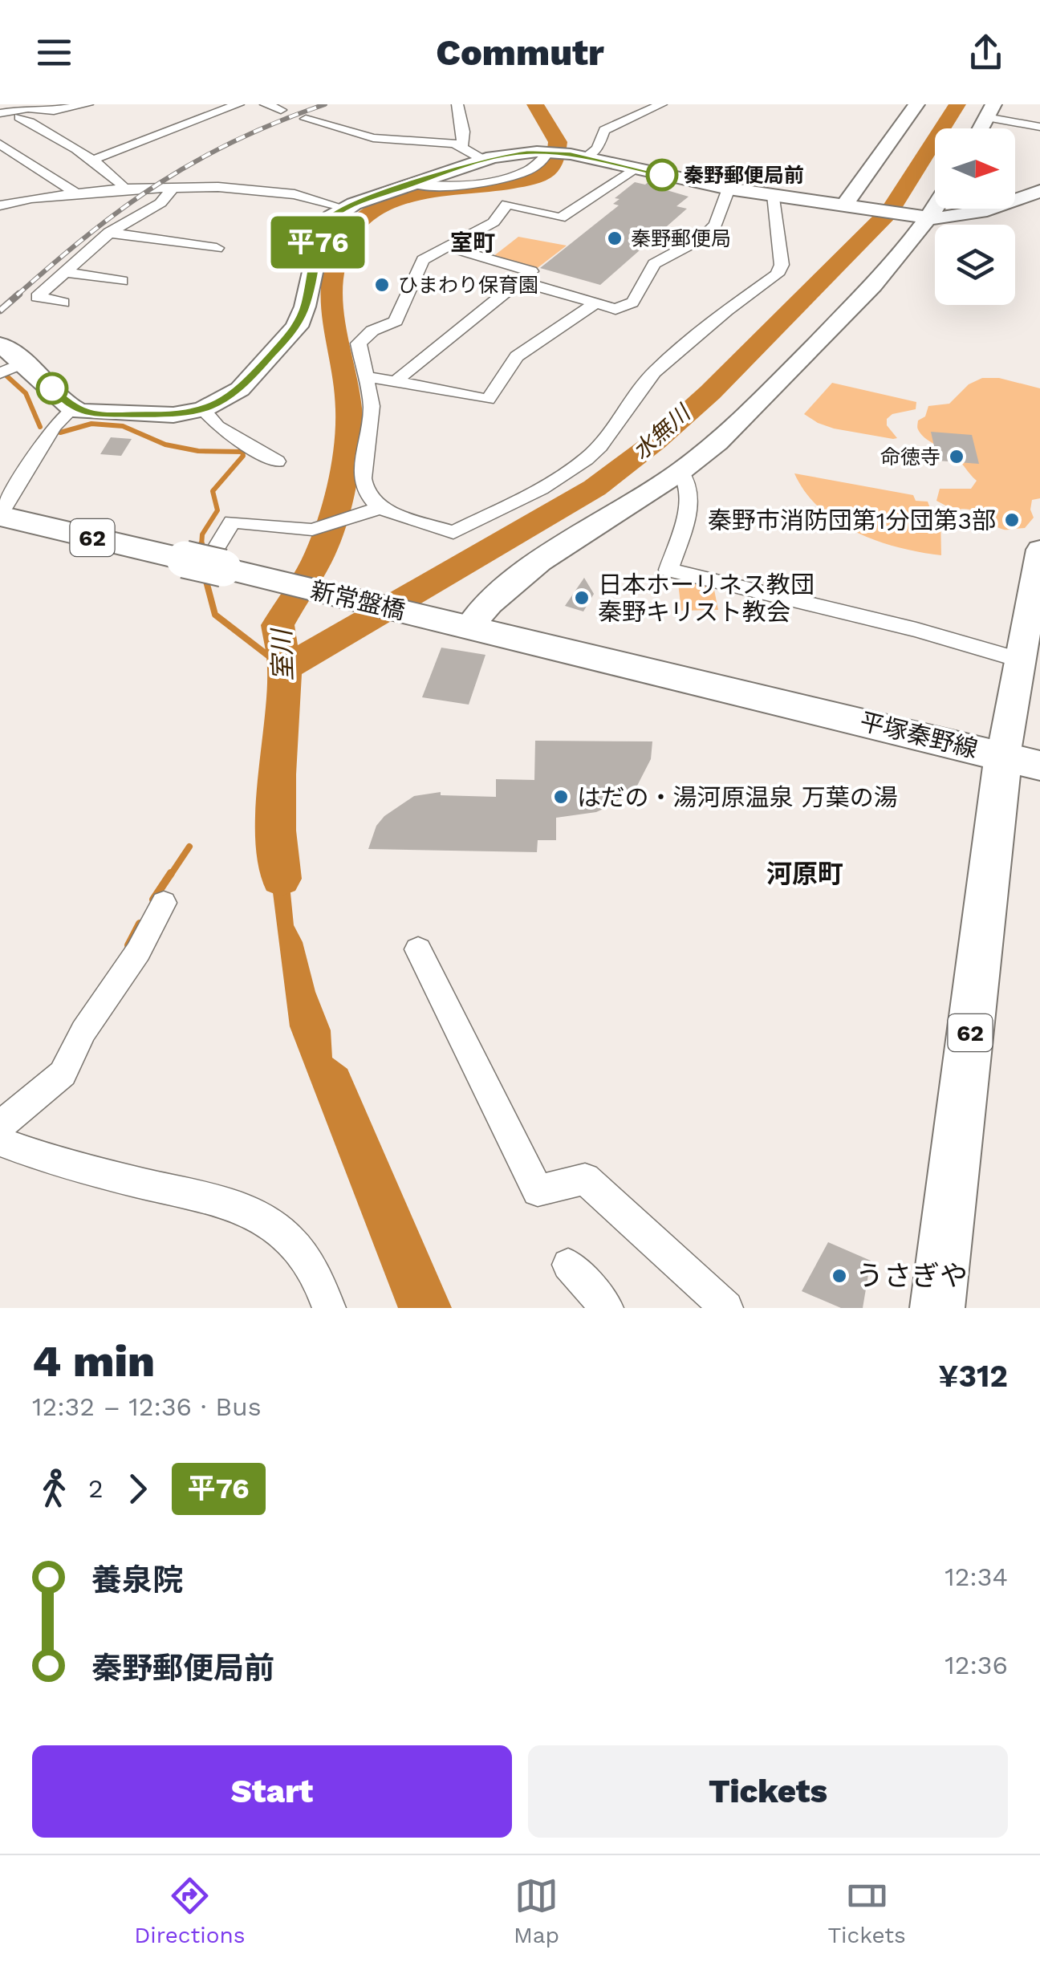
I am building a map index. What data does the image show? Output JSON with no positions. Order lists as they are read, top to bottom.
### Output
{
  "streets": {
    "main road": ["62", "新常盤橋", "平塚秦野線"]
  },
  "crossings": [
    ["62", "新常盤橋"],
    ["新常盤橋", "平塚秦野線"]
  ],
  "districts": ["室町", "河原町"],
  "water": ["水無川", "室川"],
  "places": [
    "秦野郵便局前",
    "秦野郵便局",
    "ひまわり保育園",
    "命徳寺",
    "秦野市消防団第1分団第3部",
    "日本ホーリネス教団 秦野キリスト教会",
    "はだの・湯河原温泉 万葉の湯",
    "うさぎや"
  ],
  "lines": ["bus line 平76"],
  "north": "right",
  "page": {
    "header": "Commutr",
    "on_map": "平76",
    "heading": ["4 min", "12:32 – 12:36 · Bus", "¥312"],
    "legs": ["2", "平76"],
    "list": [
      {
        "name": "養泉院",
        "value": "12:34"
      },
      {
        "name": "秦野郵便局前",
        "value": "12:36"
      }
    ],
    "buttons": ["Start", "Tickets"],
    "tabs": ["Directions", "Map", "Tickets"]
  }
}
